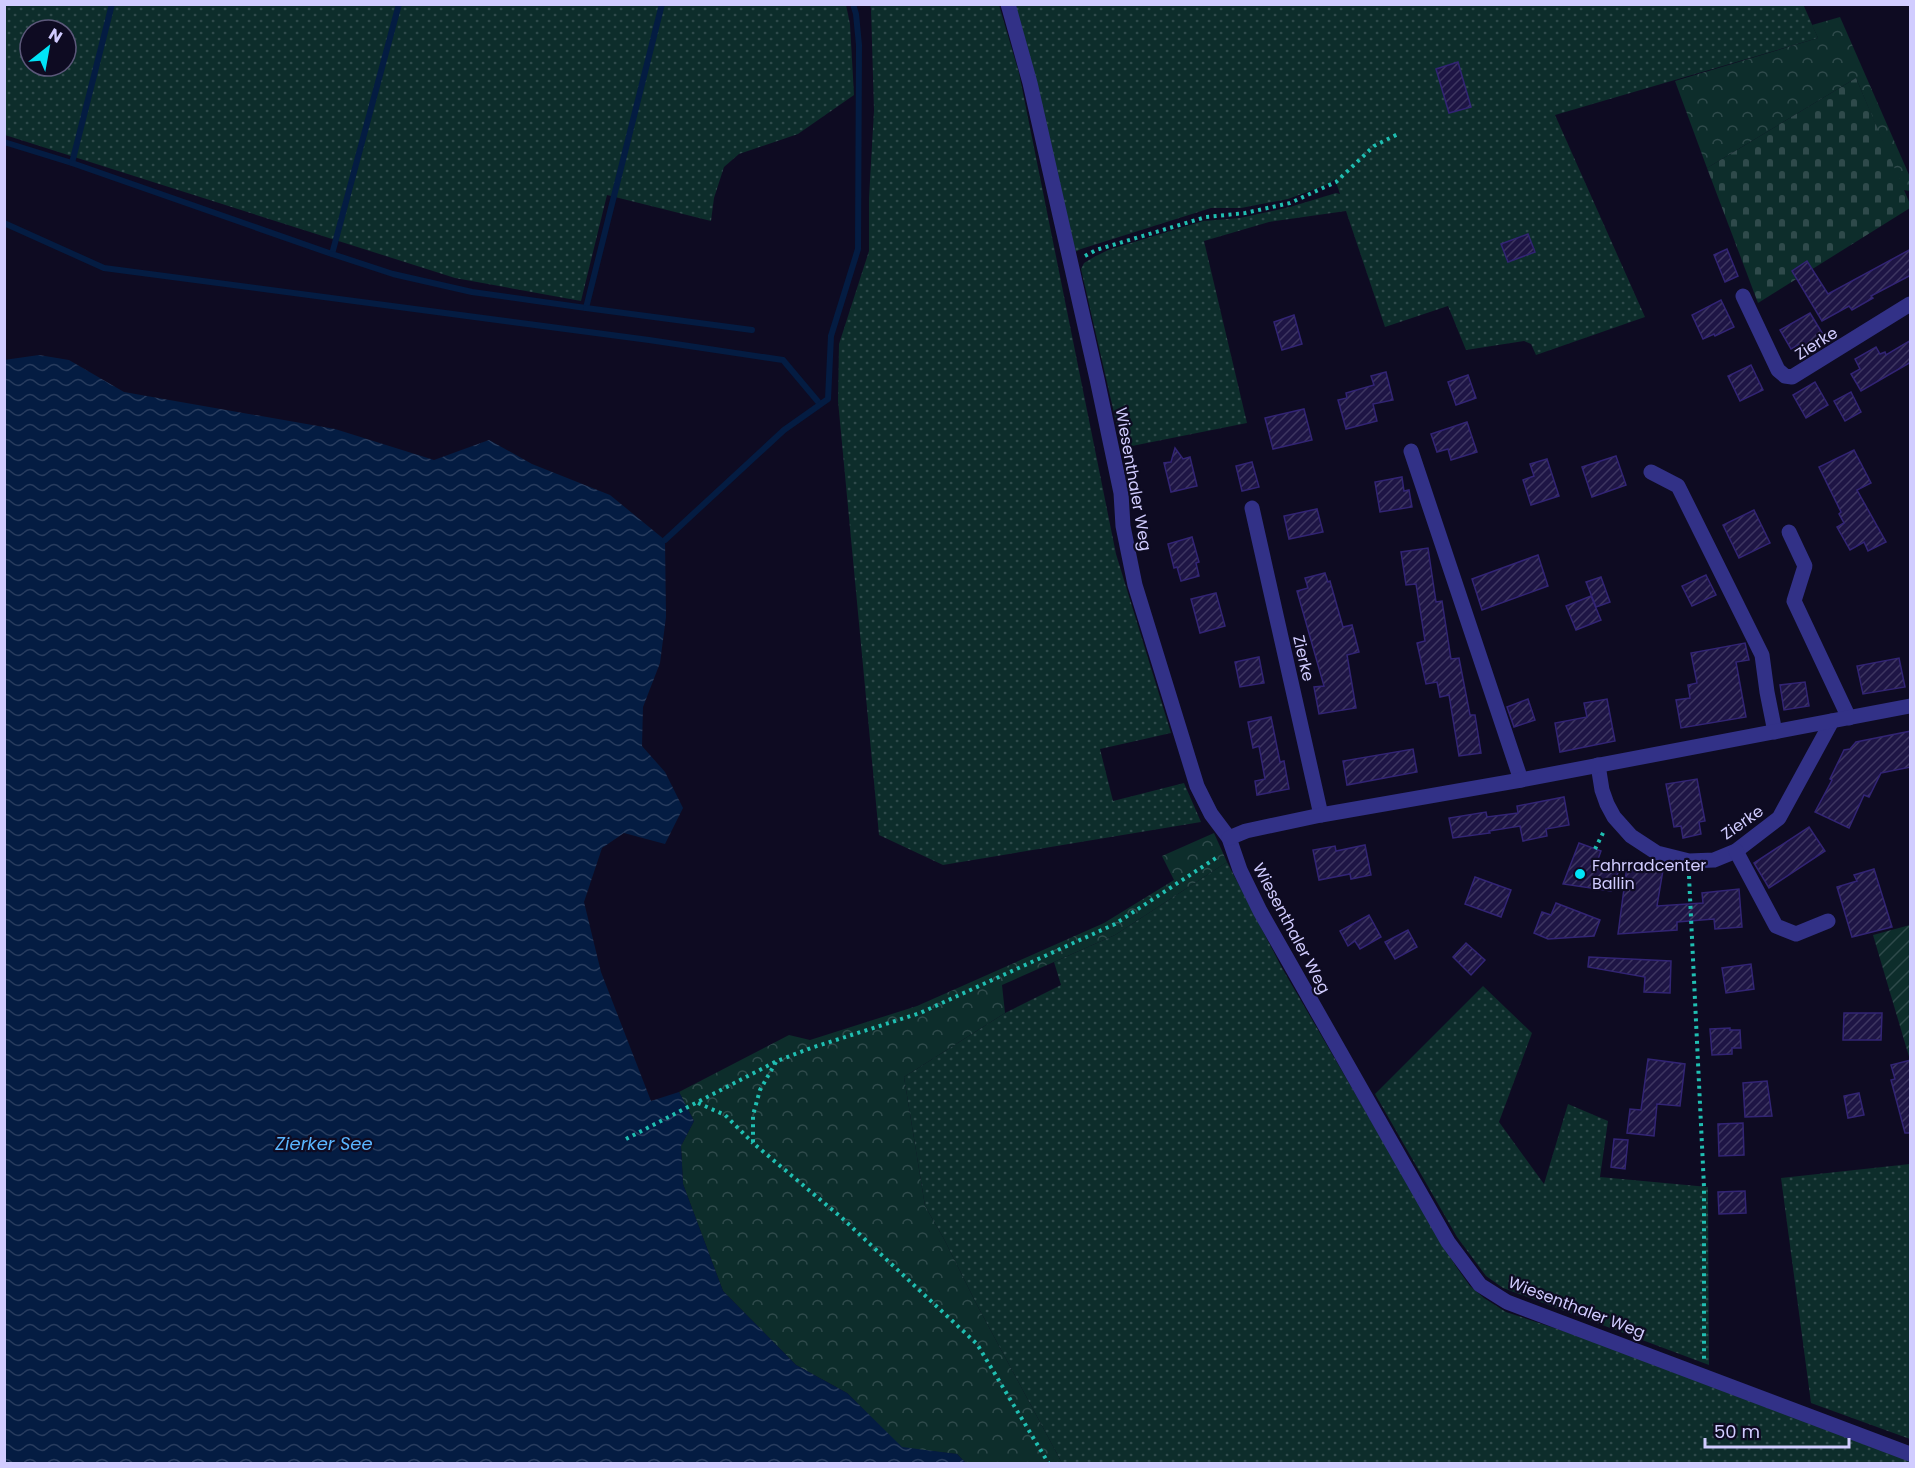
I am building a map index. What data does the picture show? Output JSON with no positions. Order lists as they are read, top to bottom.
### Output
{
  "streets": {
    "street": ["Zierke", "Wiesenthaler Weg"]
  },
  "water": ["Zierker See"],
  "places": ["Fahrradcenter Ballin"],
  "scale_bar": "50 m",
  "north": "top right"
}
